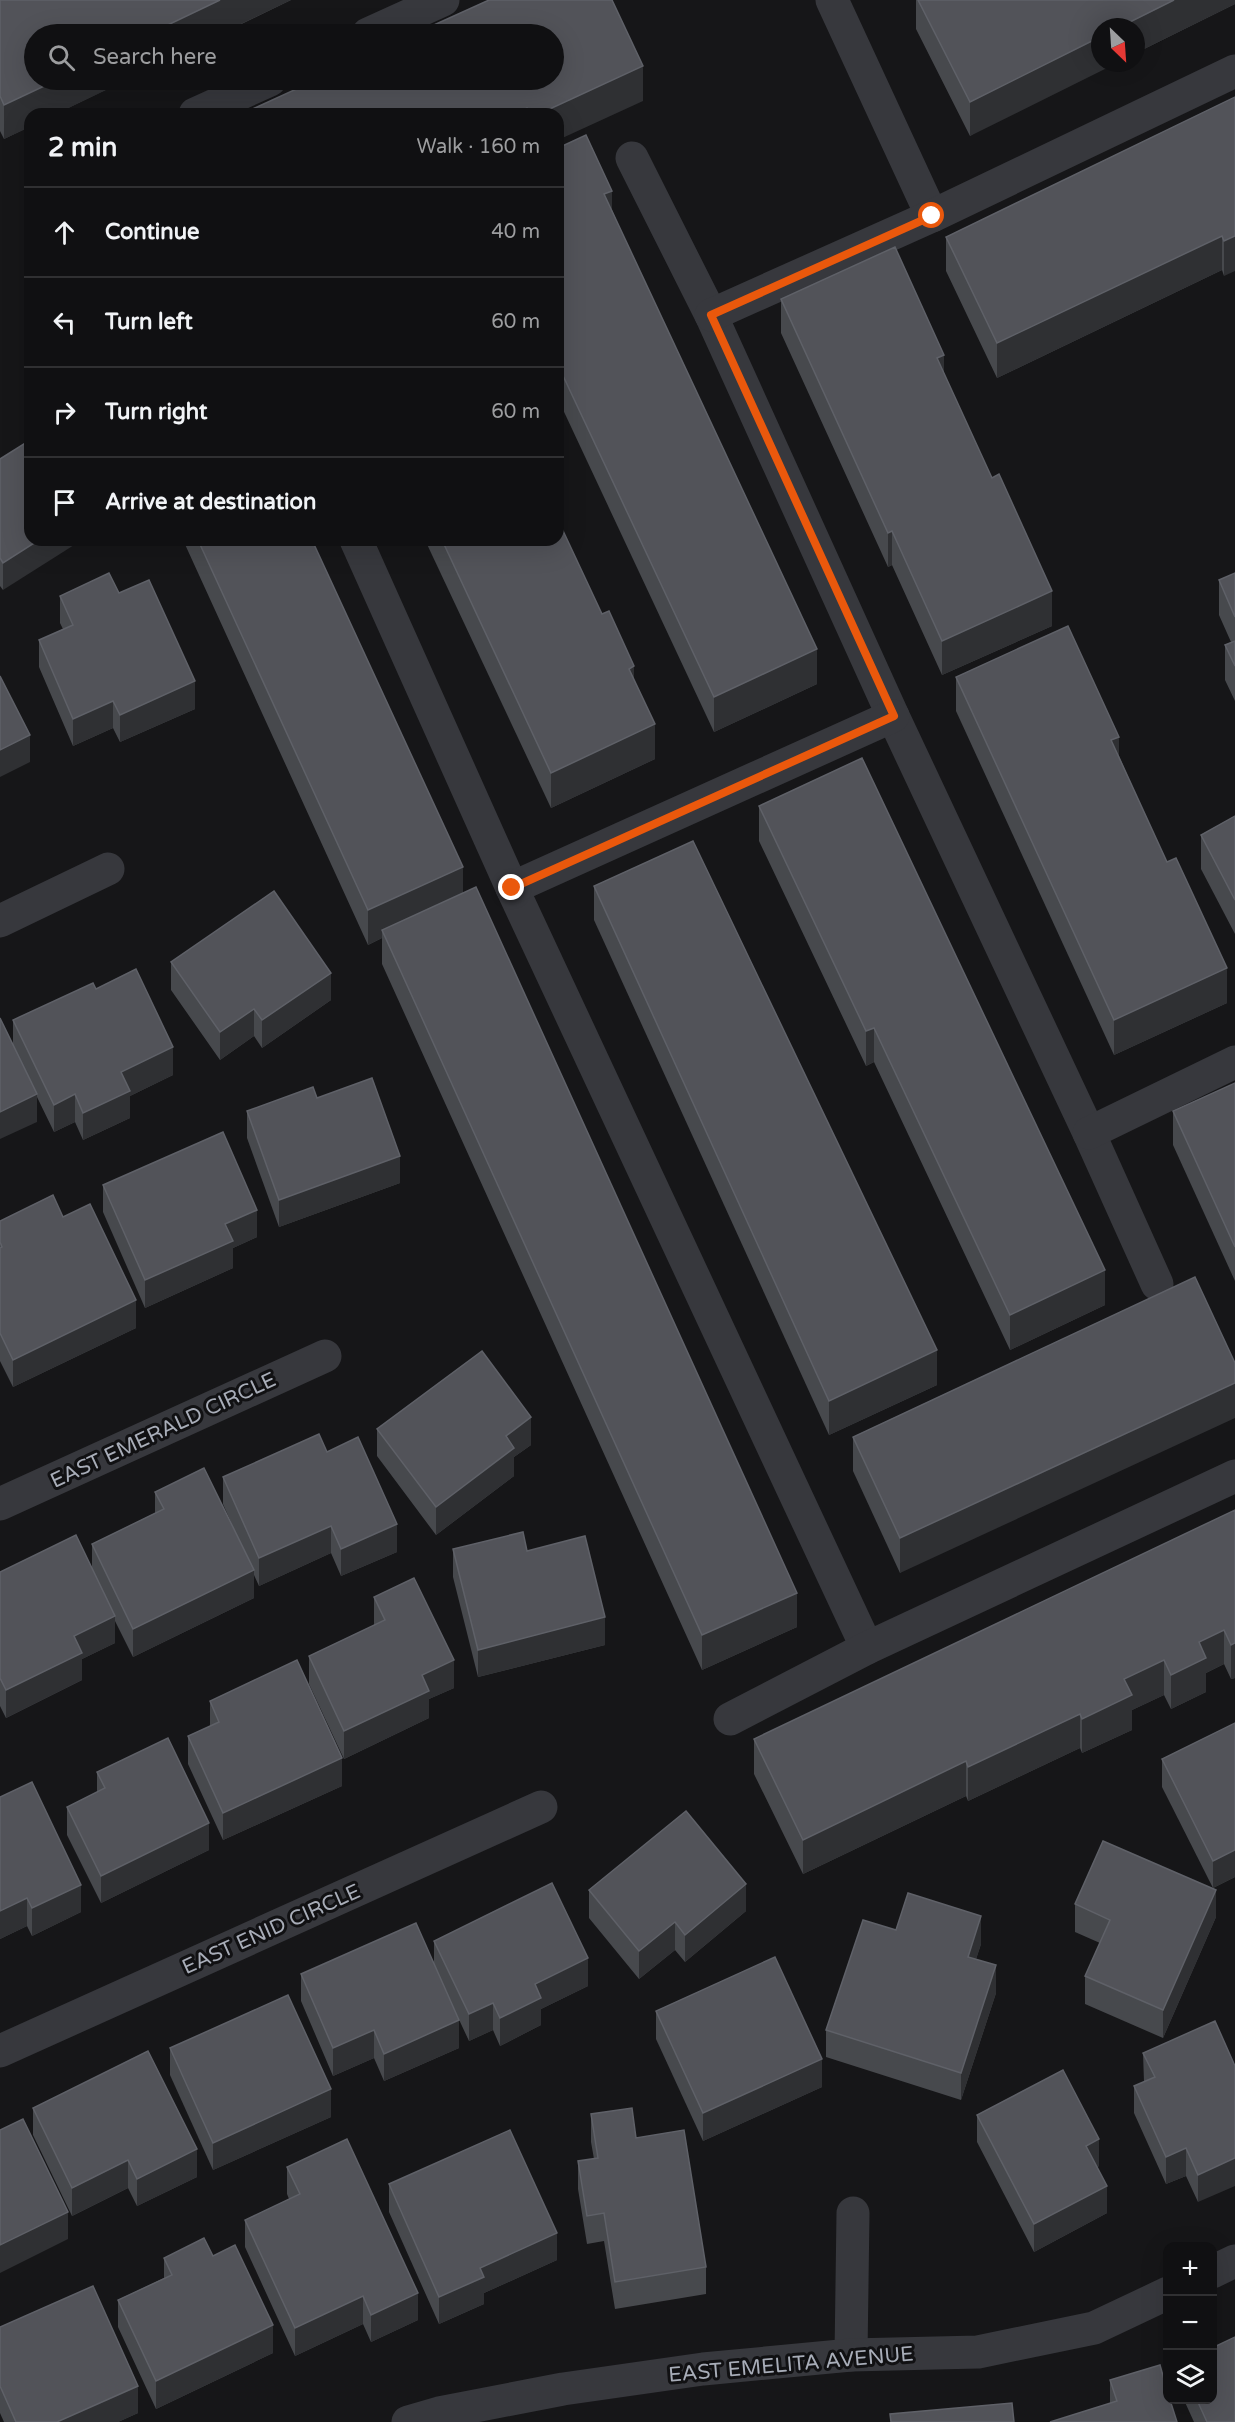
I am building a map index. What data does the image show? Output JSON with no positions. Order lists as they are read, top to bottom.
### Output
{
  "streets": {
    "street": ["EAST EMERALD CIRCLE", "EAST ENID CIRCLE", "EAST EMELITA AVENUE"]
  },
  "north": "bottom right",
  "page": {
    "search": "Search here",
    "heading": ["2 min", "Walk · 160 m"],
    "list": [
      ["Continue", "40 m"],
      ["Turn left", "60 m"],
      ["Turn right", "60 m"],
      "Arrive at destination"
    ],
    "map_buttons": ["+", "−"]
  }
}
